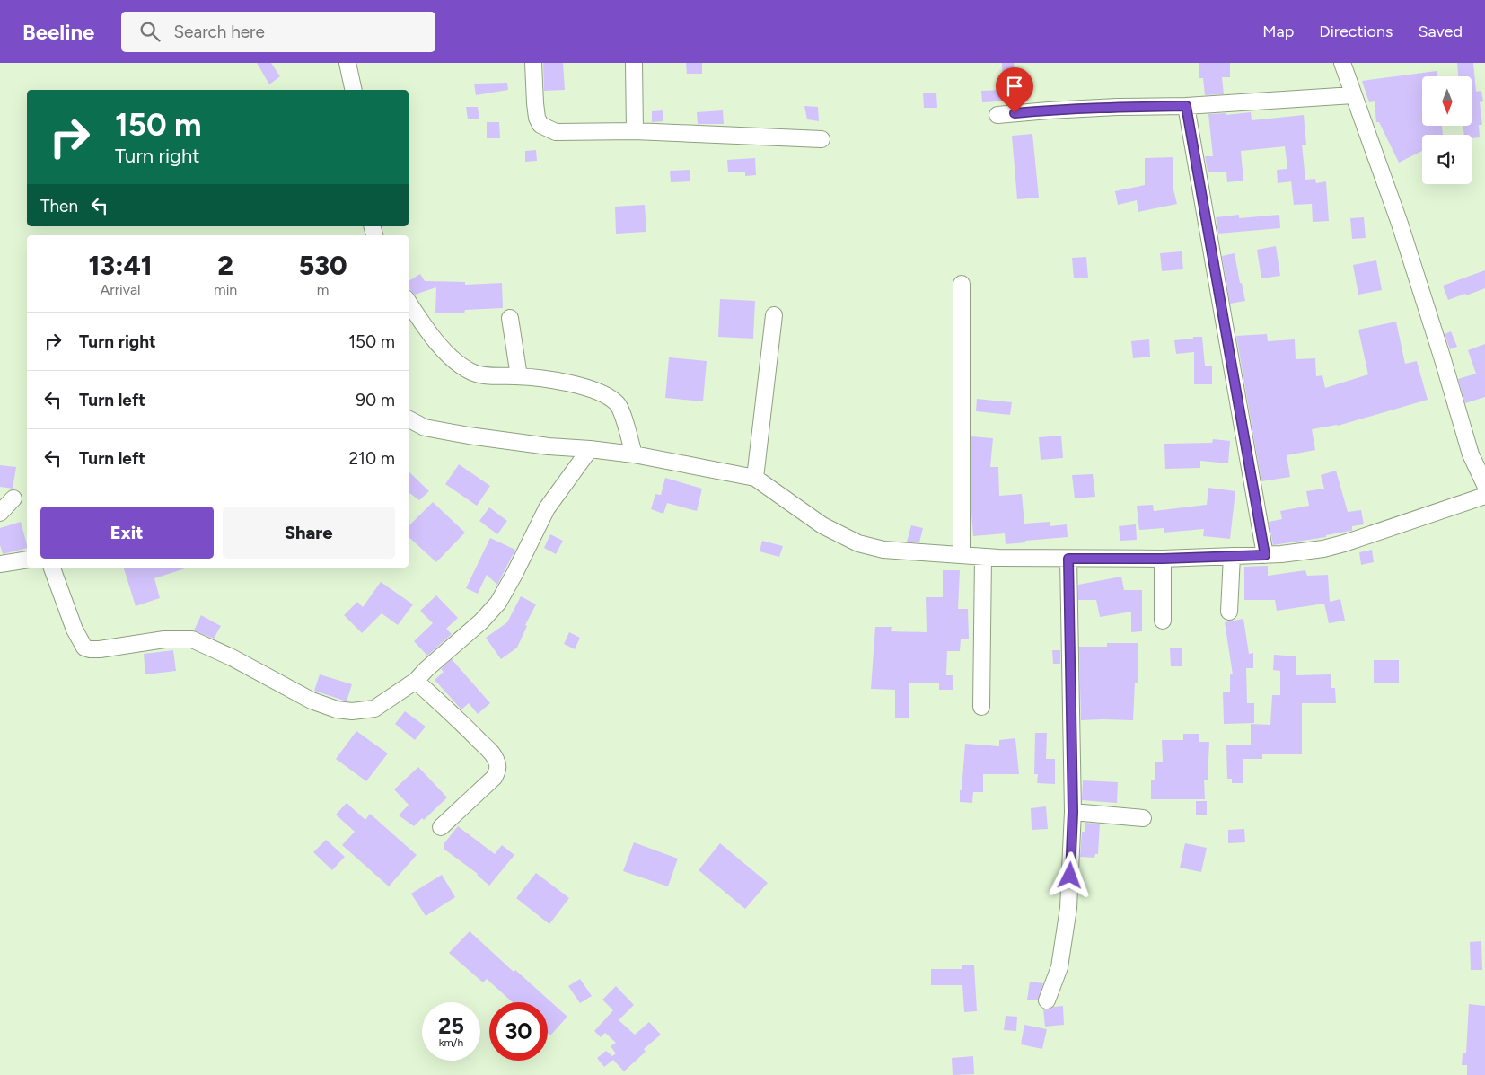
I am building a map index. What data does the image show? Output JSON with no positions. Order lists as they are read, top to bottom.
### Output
{
  "north": "bottom",
  "page": {
    "header": "Beeline",
    "search": "Search here",
    "nav": ["Map", "Directions", "Saved"],
    "turn": ["150 m", "Turn right"],
    "then": "Then",
    "eta": [
      "13:41",
      "Arrival",
      "2",
      "min",
      "530",
      "m"
    ],
    "list": [
      {
        "name": "Turn right",
        "value": "150 m"
      },
      {
        "name": "Turn left",
        "value": "90 m"
      },
      {
        "name": "Turn left",
        "value": "210 m"
      }
    ],
    "buttons": ["Exit", "Share"],
    "speed": "25 km/h",
    "limit": "30"
  }
}
